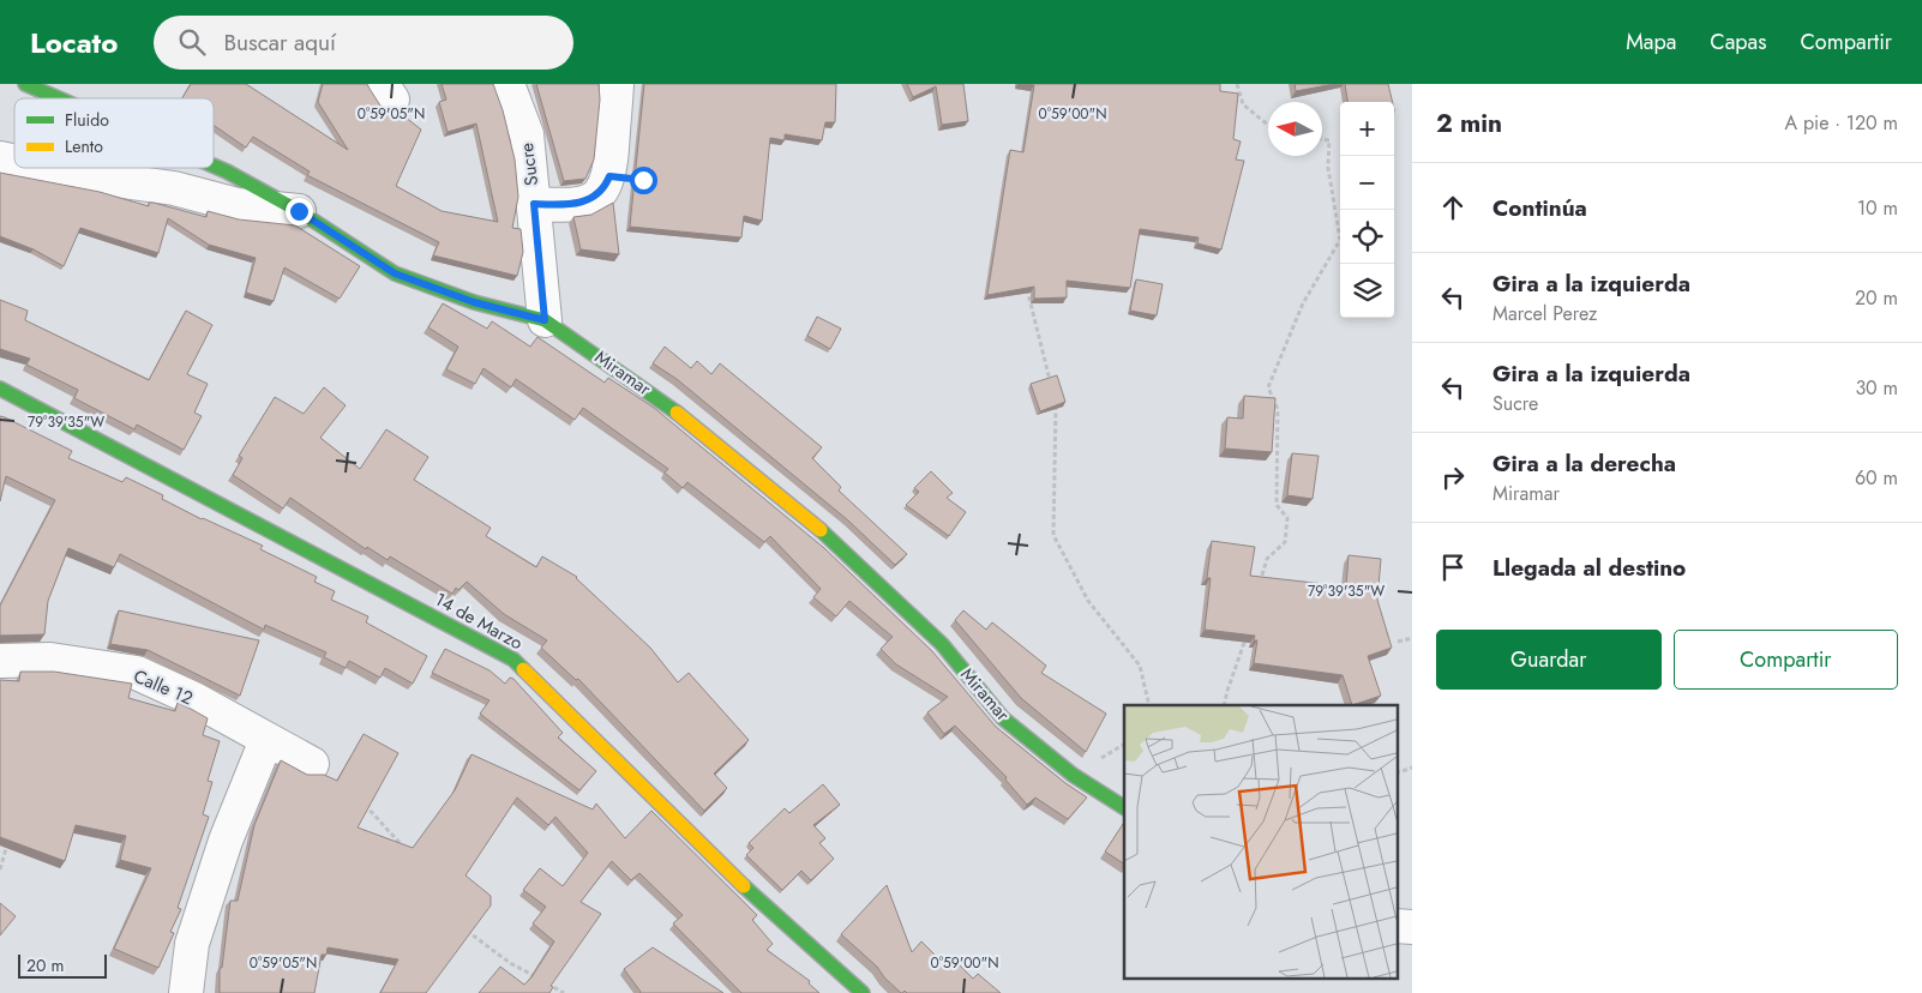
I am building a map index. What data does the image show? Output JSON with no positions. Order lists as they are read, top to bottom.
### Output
{
  "streets": {
    "street": [
      "Sucre",
      "Miramar",
      "14 de Marzo",
      "Calle 12"
    ]
  },
  "crossings": [
    ["Sucre", "Miramar"]
  ],
  "legend": ["Fluido", "Lento"],
  "scale_bar": "20 m",
  "north": "left",
  "page": {
    "header": "Locato",
    "search": "Buscar aquí",
    "nav": ["Mapa", "Capas", "Compartir"],
    "heading": ["2 min", "A pie · 120 m"],
    "map_buttons": ["+", "−"],
    "list": [
      ["Continúa", "10 m"],
      ["Gira a la izquierda", "Marcel Perez", "20 m"],
      ["Gira a la izquierda", "Sucre", "30 m"],
      ["Gira a la derecha", "Miramar", "60 m"],
      "Llegada al destino"
    ],
    "buttons": ["Guardar", "Compartir"],
    "scale": "20 m"
  },
  "coordinates": ["0°59'05\"N", "0°59'00\"N", "79°39'35\"W"]
}
